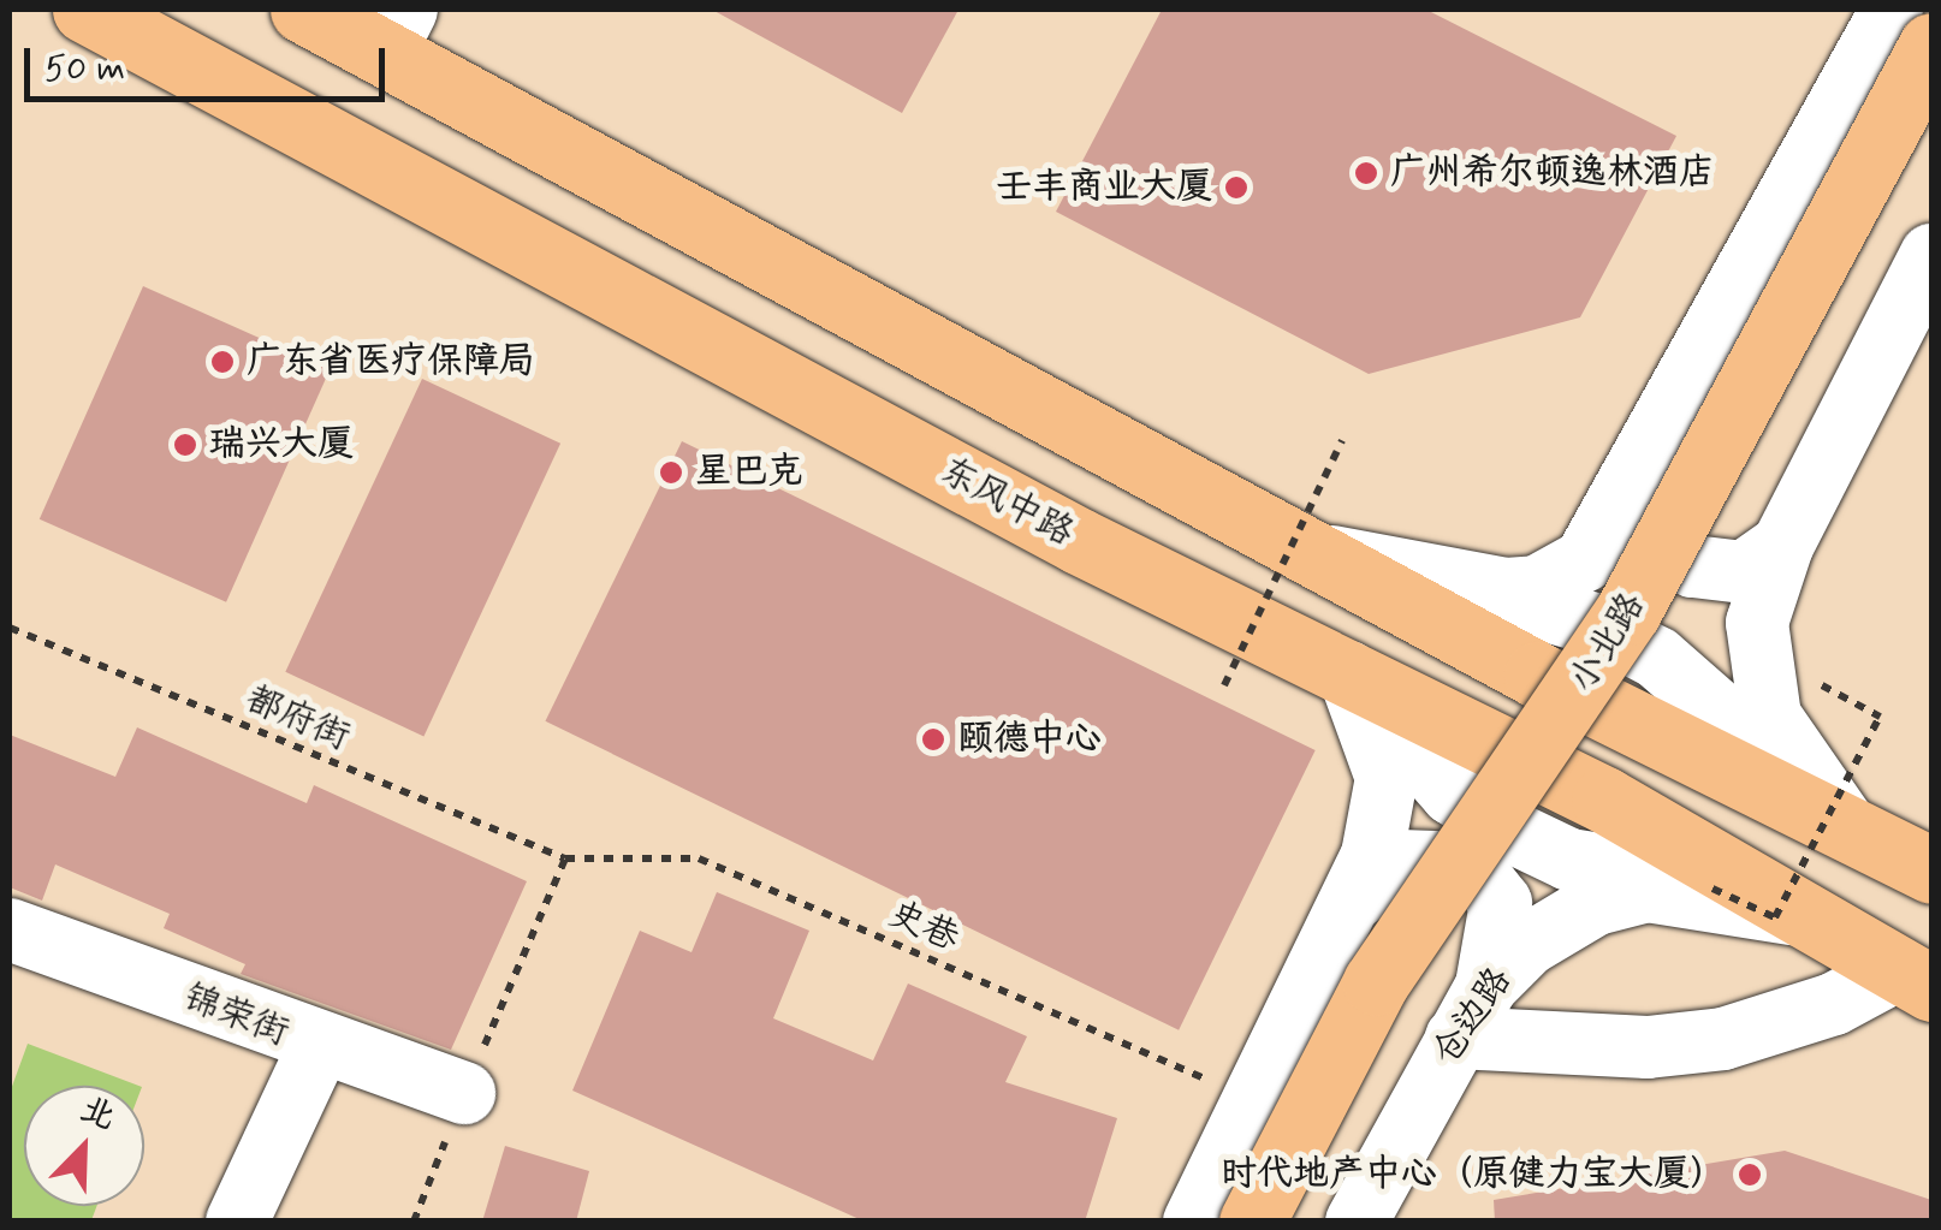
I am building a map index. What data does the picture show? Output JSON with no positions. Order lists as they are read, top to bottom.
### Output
{
  "streets": {
    "main road": ["东风中路", "小北路"],
    "street": ["锦荣街", "仓边路"],
    "path": ["都府街", "史巷"]
  },
  "crossings": [
    ["东风中路", "仓边路"],
    ["都府街", "史巷"]
  ],
  "places": [
    "广州希尔顿逸林酒店",
    "壬丰商业大厦",
    "广东省医疗保障局",
    "瑞兴大厦",
    "星巴克",
    "颐德中心",
    "时代地产中心（原健力宝大厦）"
  ],
  "scale_bar": "50 m",
  "north": "top right"
}
